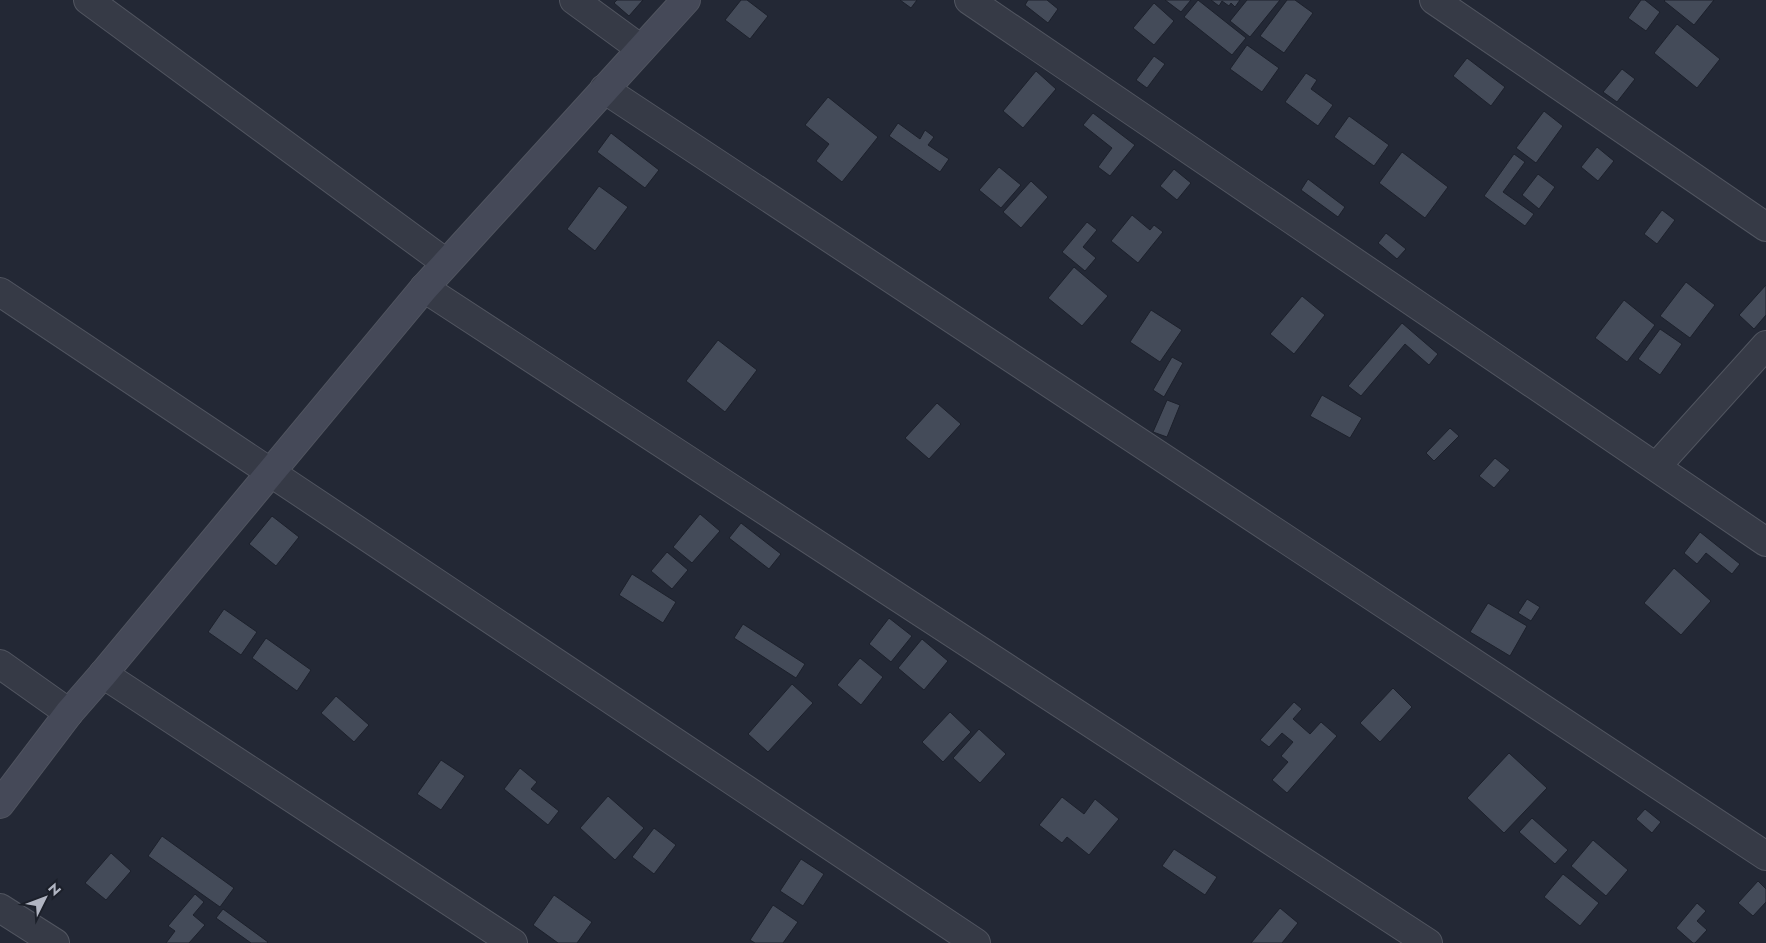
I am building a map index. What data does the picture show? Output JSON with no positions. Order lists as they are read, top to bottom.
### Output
{
  "north": "top right"
}
